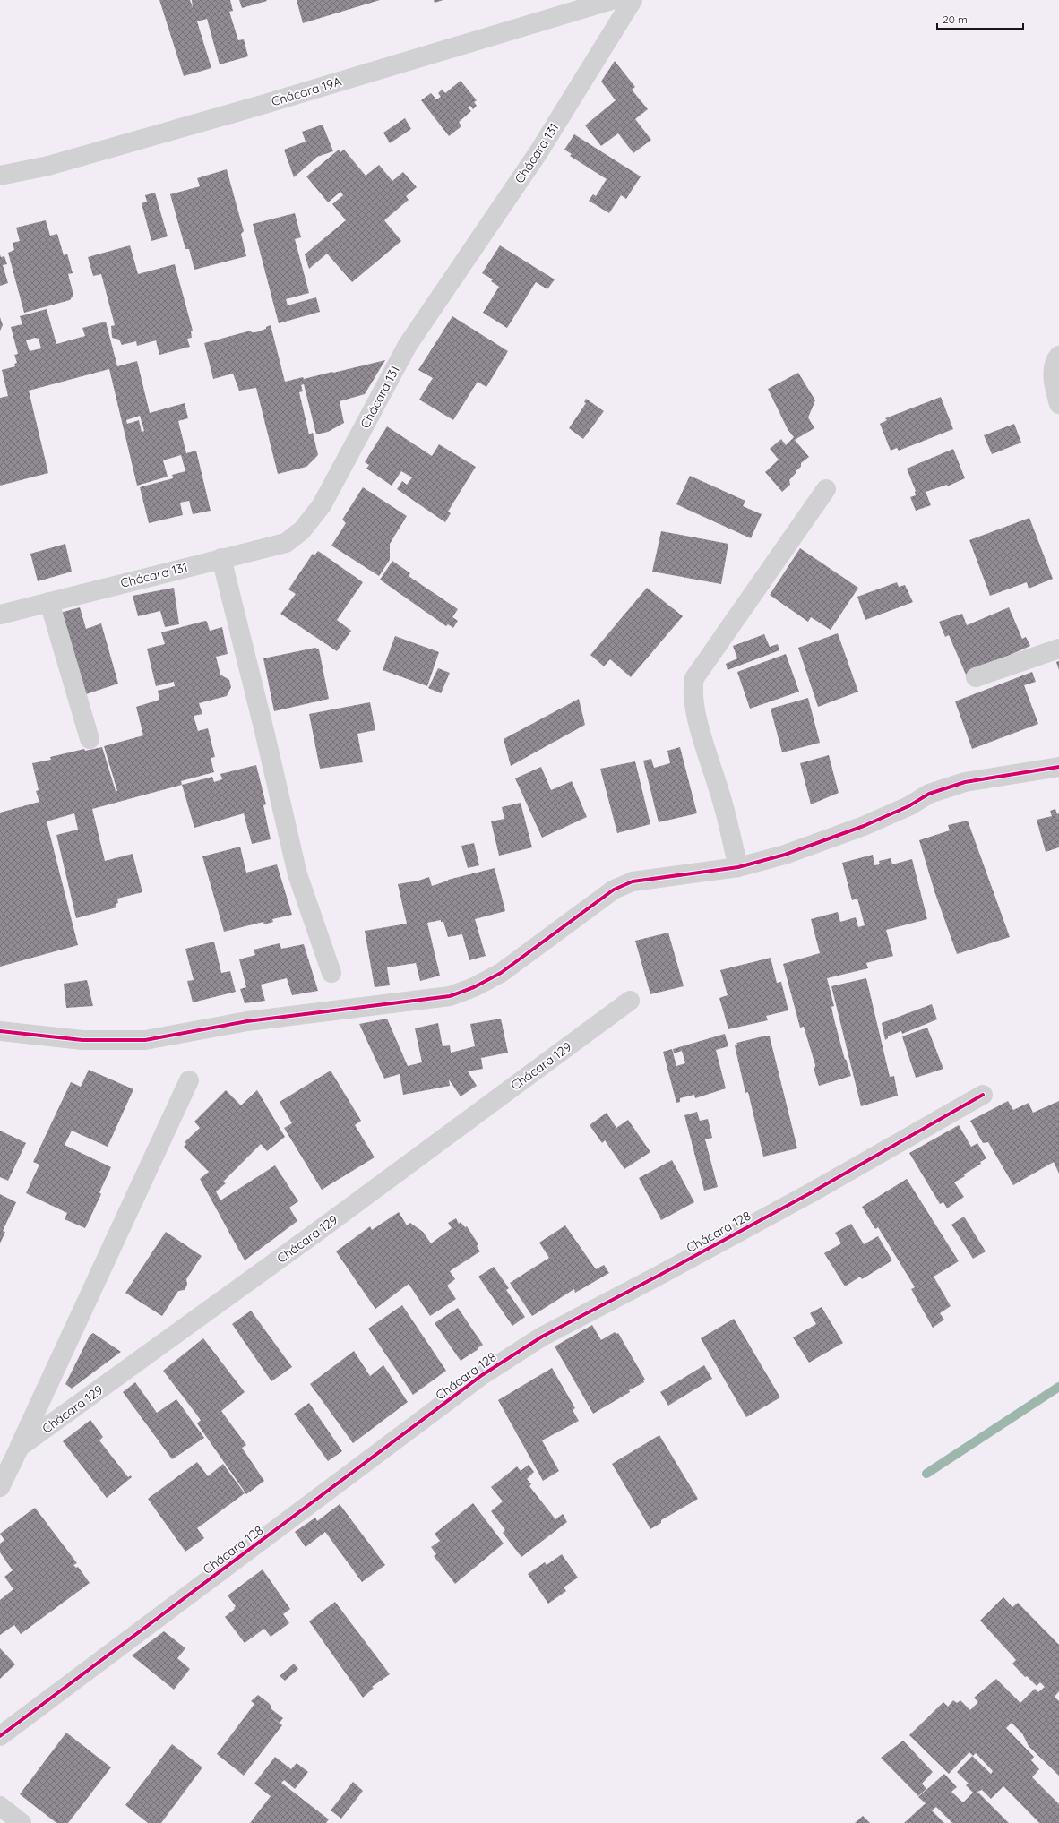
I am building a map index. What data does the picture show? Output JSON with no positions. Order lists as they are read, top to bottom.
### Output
{
  "streets": {
    "street": [
      "Chácara 19A",
      "Chácara 131",
      "Chácara 129",
      "Chácara 128"
    ]
  },
  "scale_bar": "20 m"
}
